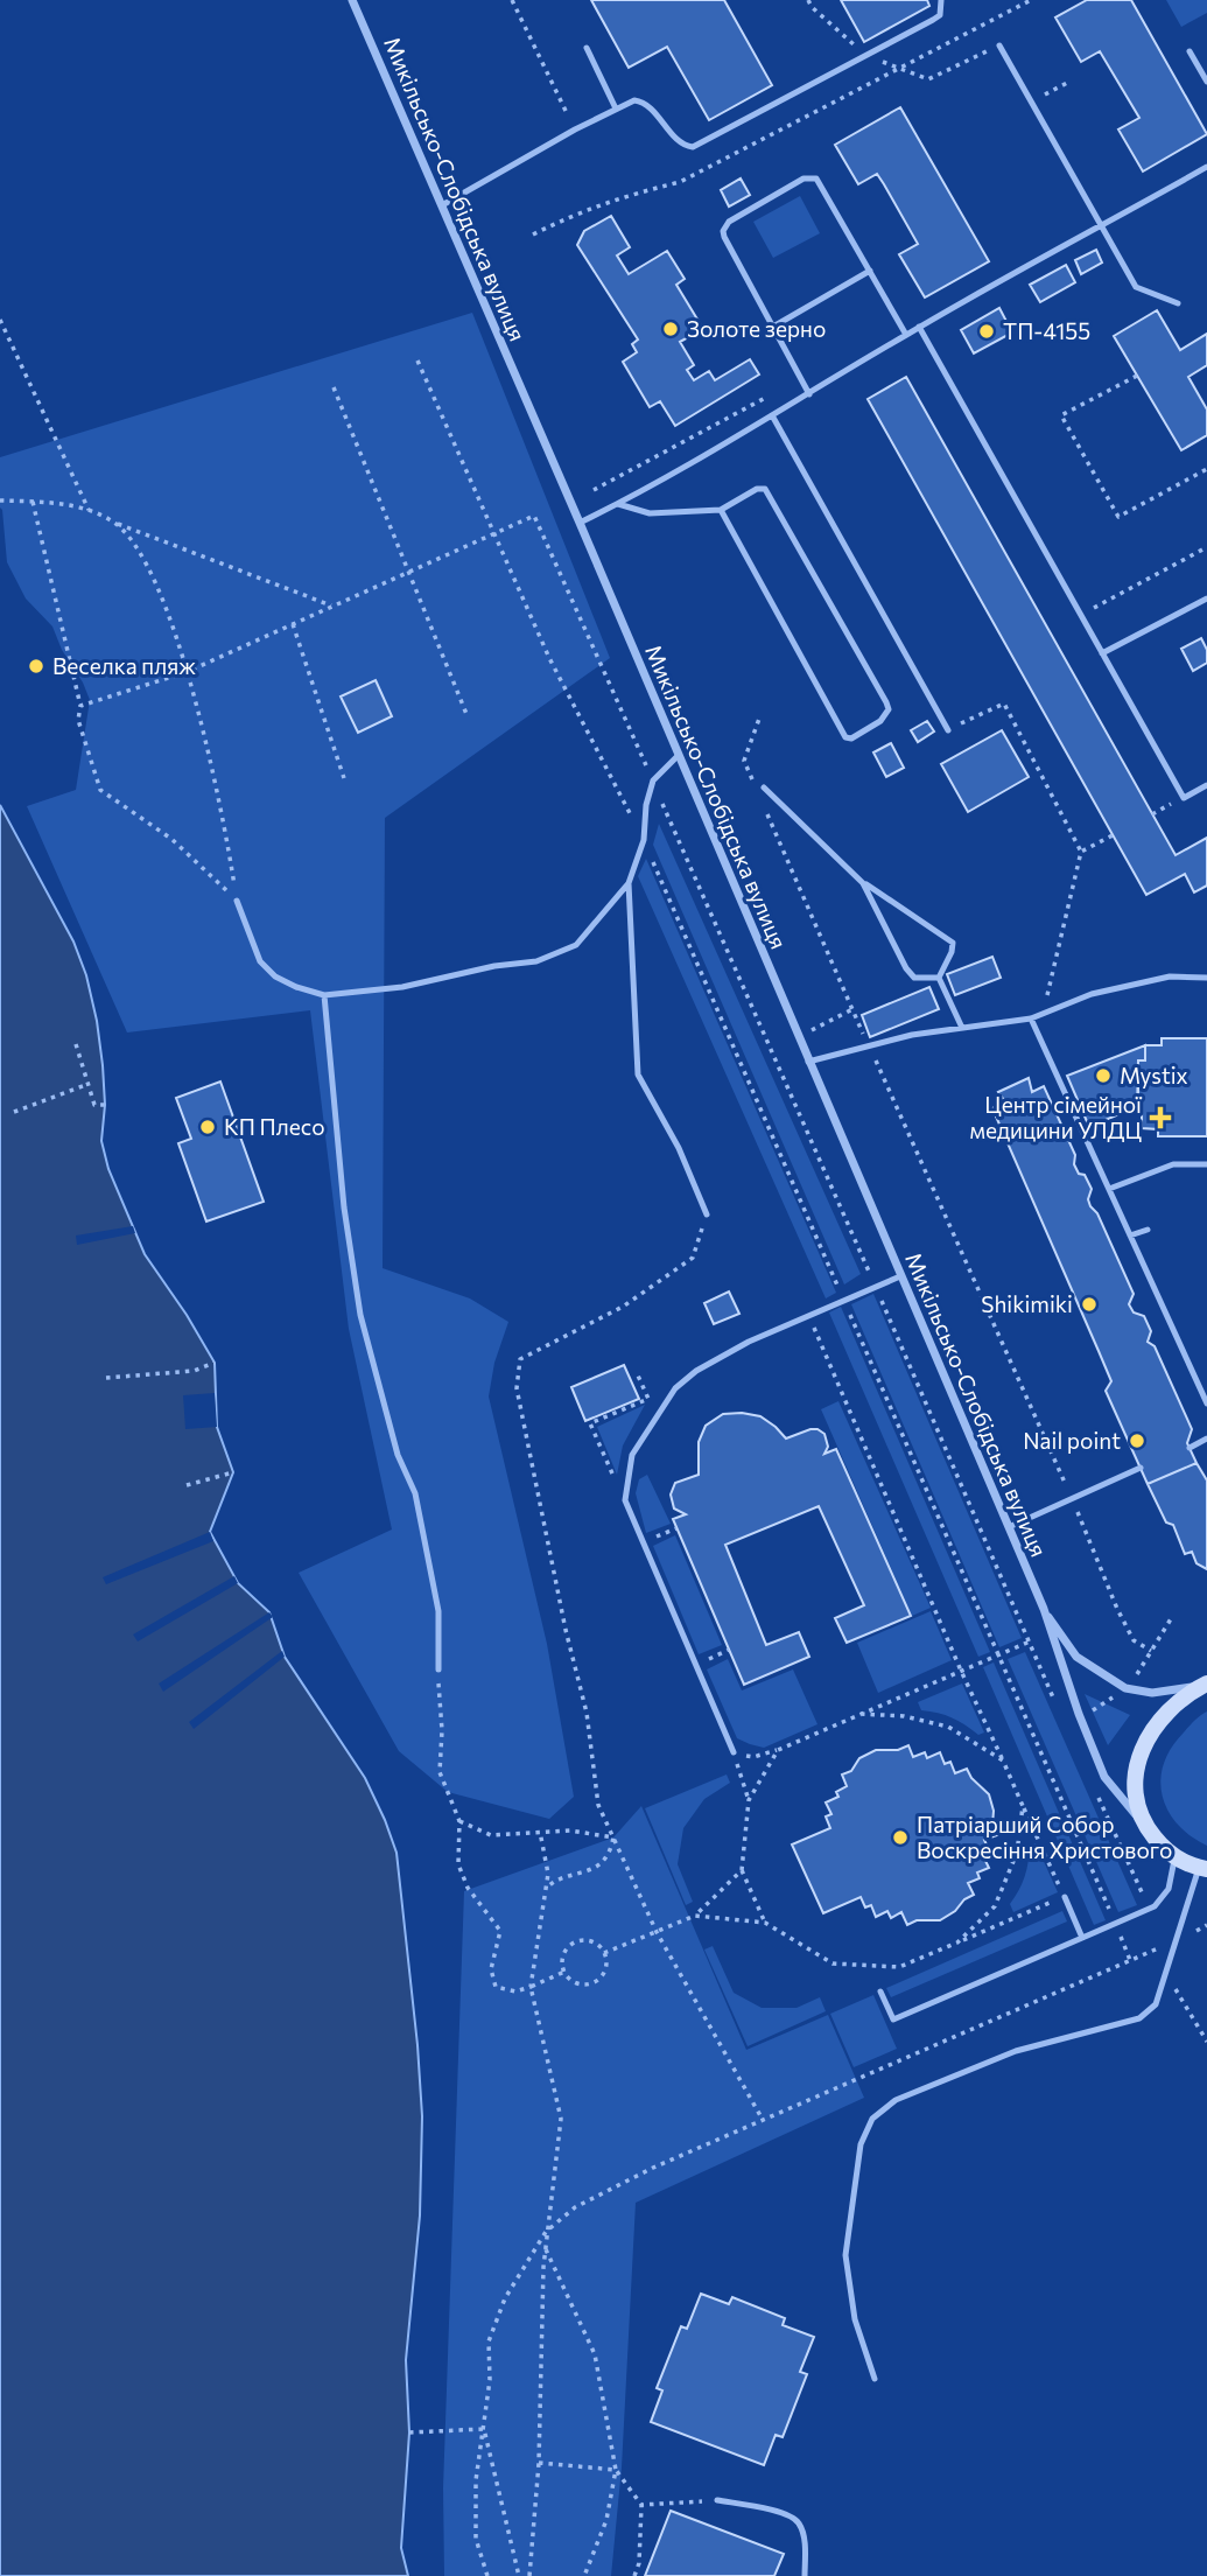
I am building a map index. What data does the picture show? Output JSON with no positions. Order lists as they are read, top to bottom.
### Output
{
  "streets": {
    "street": ["Микільсько-Слобідська вулиця"]
  },
  "places": {
    "other": [
      "Золоте зерно",
      "ТП-4155",
      "Веселка пляж",
      "Mystix",
      "КП Плесо",
      "Shikimiki",
      "Nail point",
      "Патріарший Собор Воскресіння Христового"
    ],
    "health": ["Центр сімейної медицини УЛДЦ"]
  }
}
